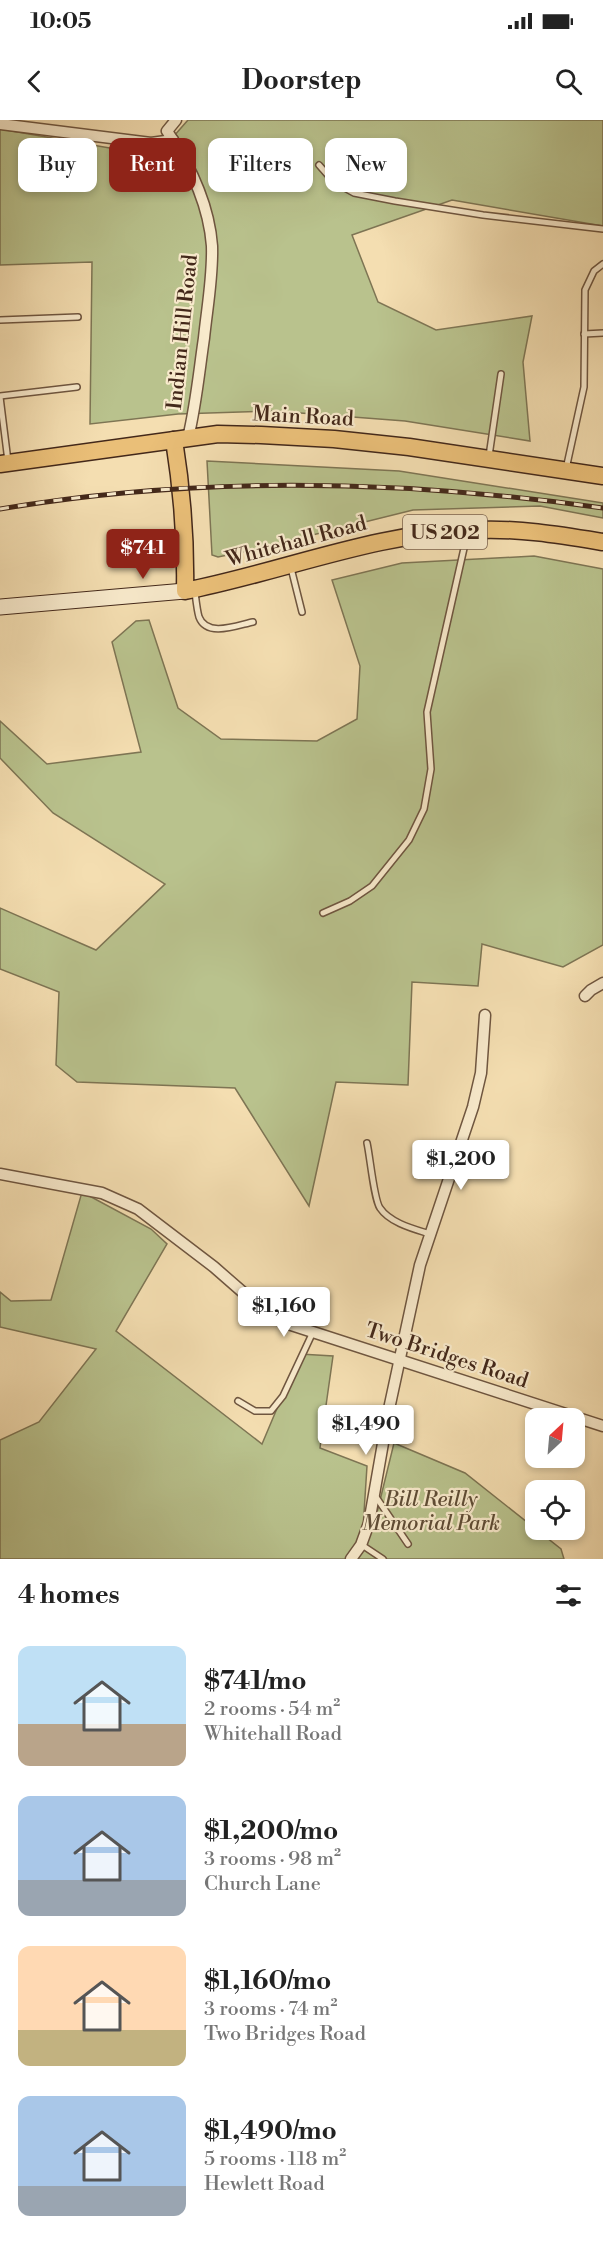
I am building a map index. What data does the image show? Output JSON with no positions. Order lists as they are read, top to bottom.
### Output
{
  "streets": {
    "main road": ["Main Road", "US 202", "Whitehall Road"],
    "street": ["Indian Hill Road", "Two Bridges Road"]
  },
  "crossings": [
    ["Indian Hill Road", "Main Road"]
  ],
  "parks": ["Bill Reilly Memorial Park"],
  "north": "top right",
  "page": {
    "status": "10:05",
    "header": "Doorstep",
    "chip": [
      "Buy",
      "Rent",
      "Filters",
      "New"
    ],
    "price": [
      "$741",
      "$1,200",
      "$1,160",
      "$1,490"
    ],
    "heading": "4 homes",
    "list": [
      {
        "name": "$741/mo",
        "note": "2 rooms · 54 m² · Whitehall Road"
      },
      {
        "name": "$1,200/mo",
        "note": "3 rooms · 98 m² · Church Lane"
      },
      {
        "name": "$1,160/mo",
        "note": "3 rooms · 74 m² · Two Bridges Road"
      },
      {
        "name": "$1,490/mo",
        "note": "5 rooms · 118 m² · Hewlett Road"
      }
    ]
  }
}
